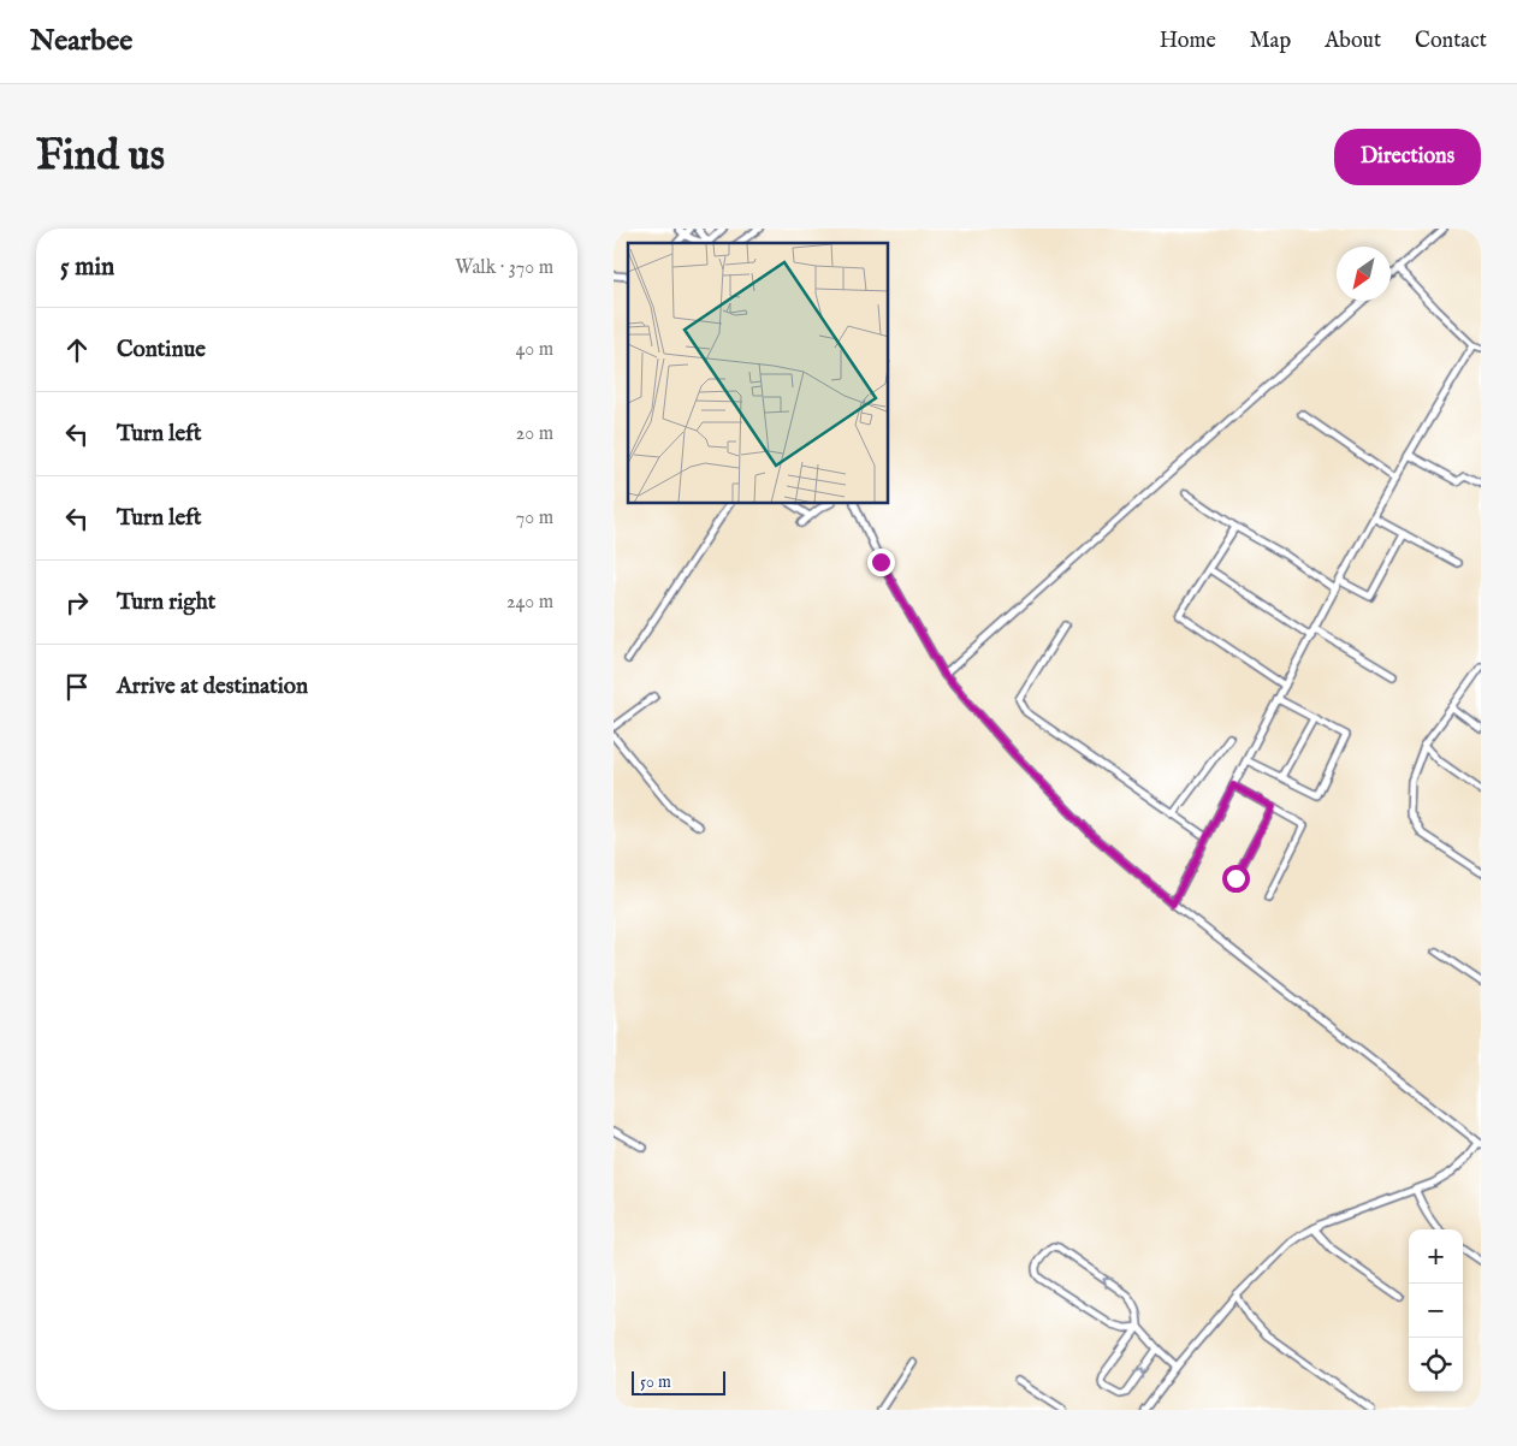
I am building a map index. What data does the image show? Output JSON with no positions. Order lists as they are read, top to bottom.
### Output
{
  "scale_bar": "50 m",
  "north": "bottom left",
  "page": {
    "header": "Nearbee",
    "nav": [
      "Home",
      "Map",
      "About",
      "Contact"
    ],
    "buttons": "Directions",
    "title": "Find us",
    "heading": ["5 min", "Walk · 370 m"],
    "list": [
      ["Continue", "40 m"],
      ["Turn left", "20 m"],
      ["Turn left", "70 m"],
      ["Turn right", "240 m"],
      "Arrive at destination"
    ],
    "map_buttons": ["+", "−"],
    "scale": "50 m"
  }
}
